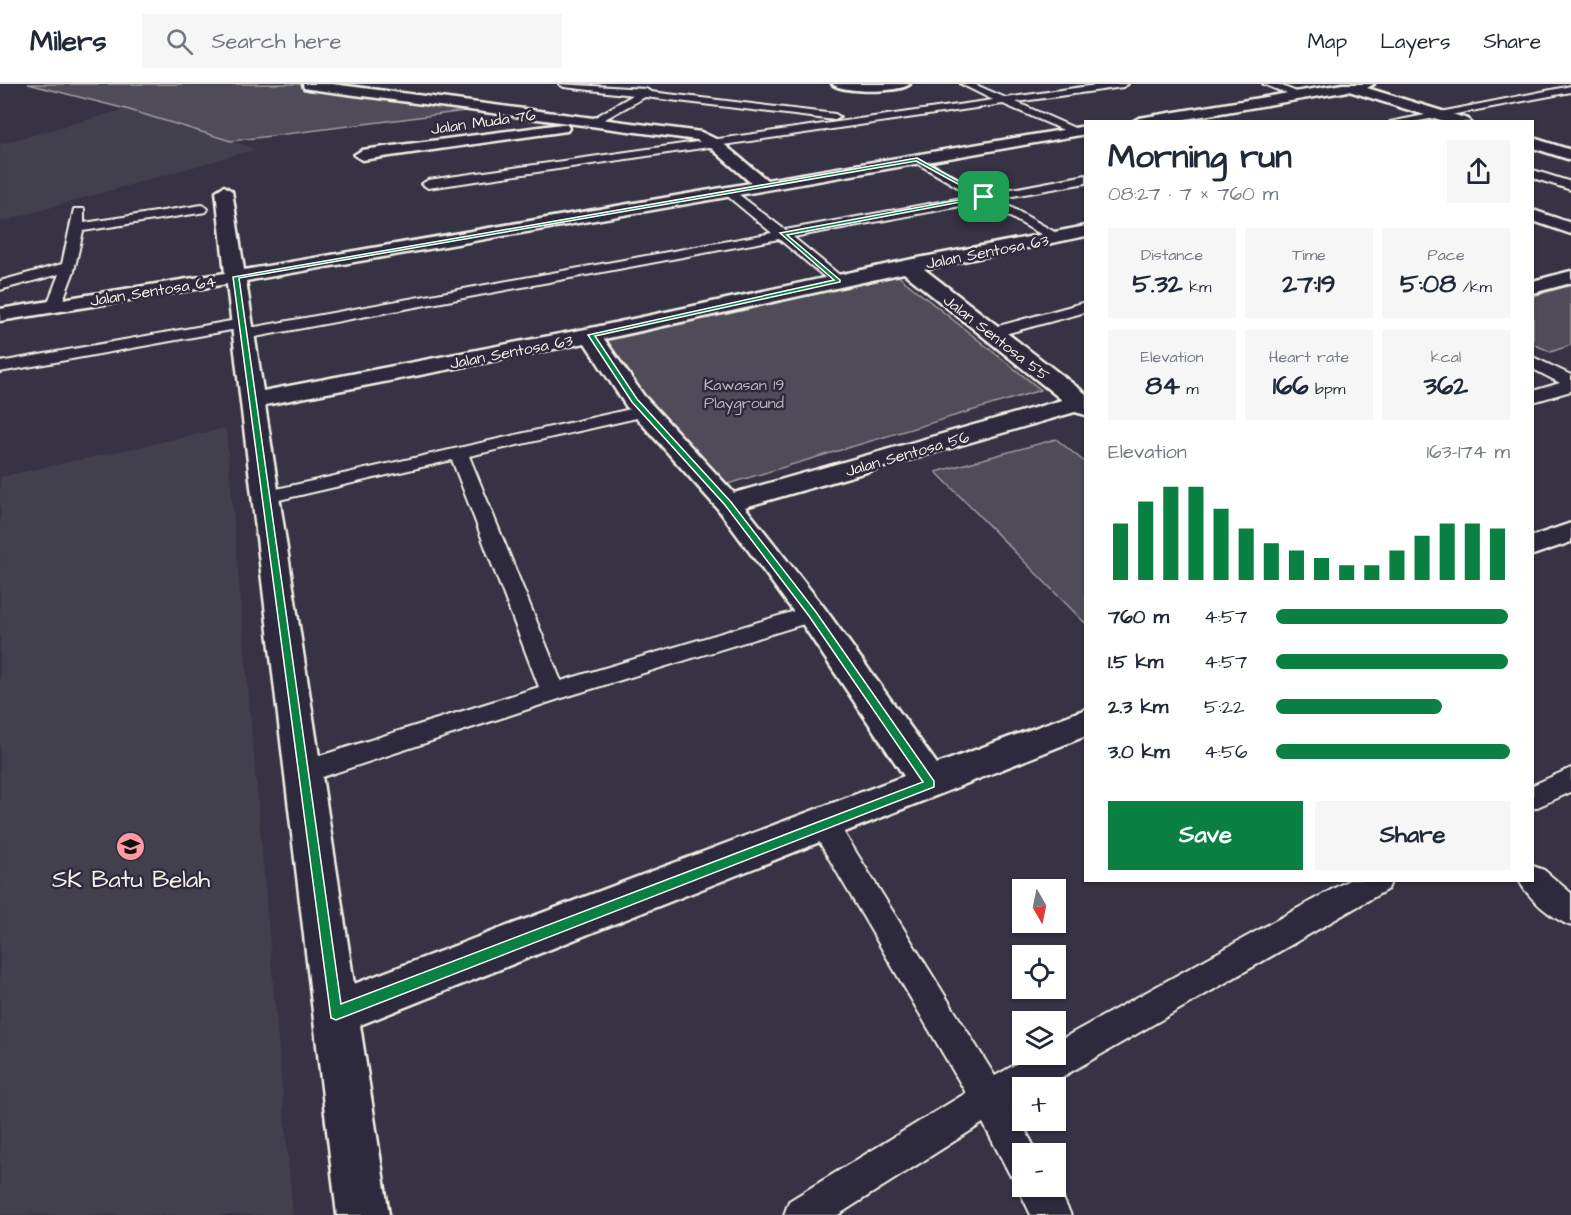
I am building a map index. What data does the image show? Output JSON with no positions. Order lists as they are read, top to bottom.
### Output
{
  "streets": {
    "street": [
      "Jalan Muda 76",
      "Jalan Sentosa 63",
      "Jalan Sentosa 64",
      "Jalan Sentosa 55",
      "Jalan Sentosa 56"
    ]
  },
  "crossings": [
    ["Jalan Sentosa 63", "Jalan Sentosa 55"],
    ["Jalan Sentosa 55", "Jalan Sentosa 56"]
  ],
  "parks": ["Kawasan 19 Playground"],
  "places": {
    "school or university": ["SK Batu Belah"]
  },
  "north": "bottom",
  "page": {
    "header": "Milers",
    "search": "Search here",
    "nav": ["Map", "Layers", "Share"],
    "heading": ["Morning run", "08:27 · 7 × 760 m"],
    "stats": [
      ["Distance", "5.32 km"],
      ["Time", "27:19"],
      ["Pace", "5:08 /km"],
      ["Elevation", "84 m"],
      ["Heart rate", "166 bpm"],
      ["kcal", "362"]
    ],
    "chart": ["Elevation", "163–174 m"],
    "list": [
      {
        "name": "760 m",
        "note": "4:57"
      },
      {
        "name": "1.5 km",
        "note": "4:57"
      },
      {
        "name": "2.3 km",
        "note": "5:22"
      },
      {
        "name": "3.0 km",
        "note": "4:56"
      }
    ],
    "buttons": ["Save", "Share"],
    "map_buttons": ["+", "−"]
  }
}
